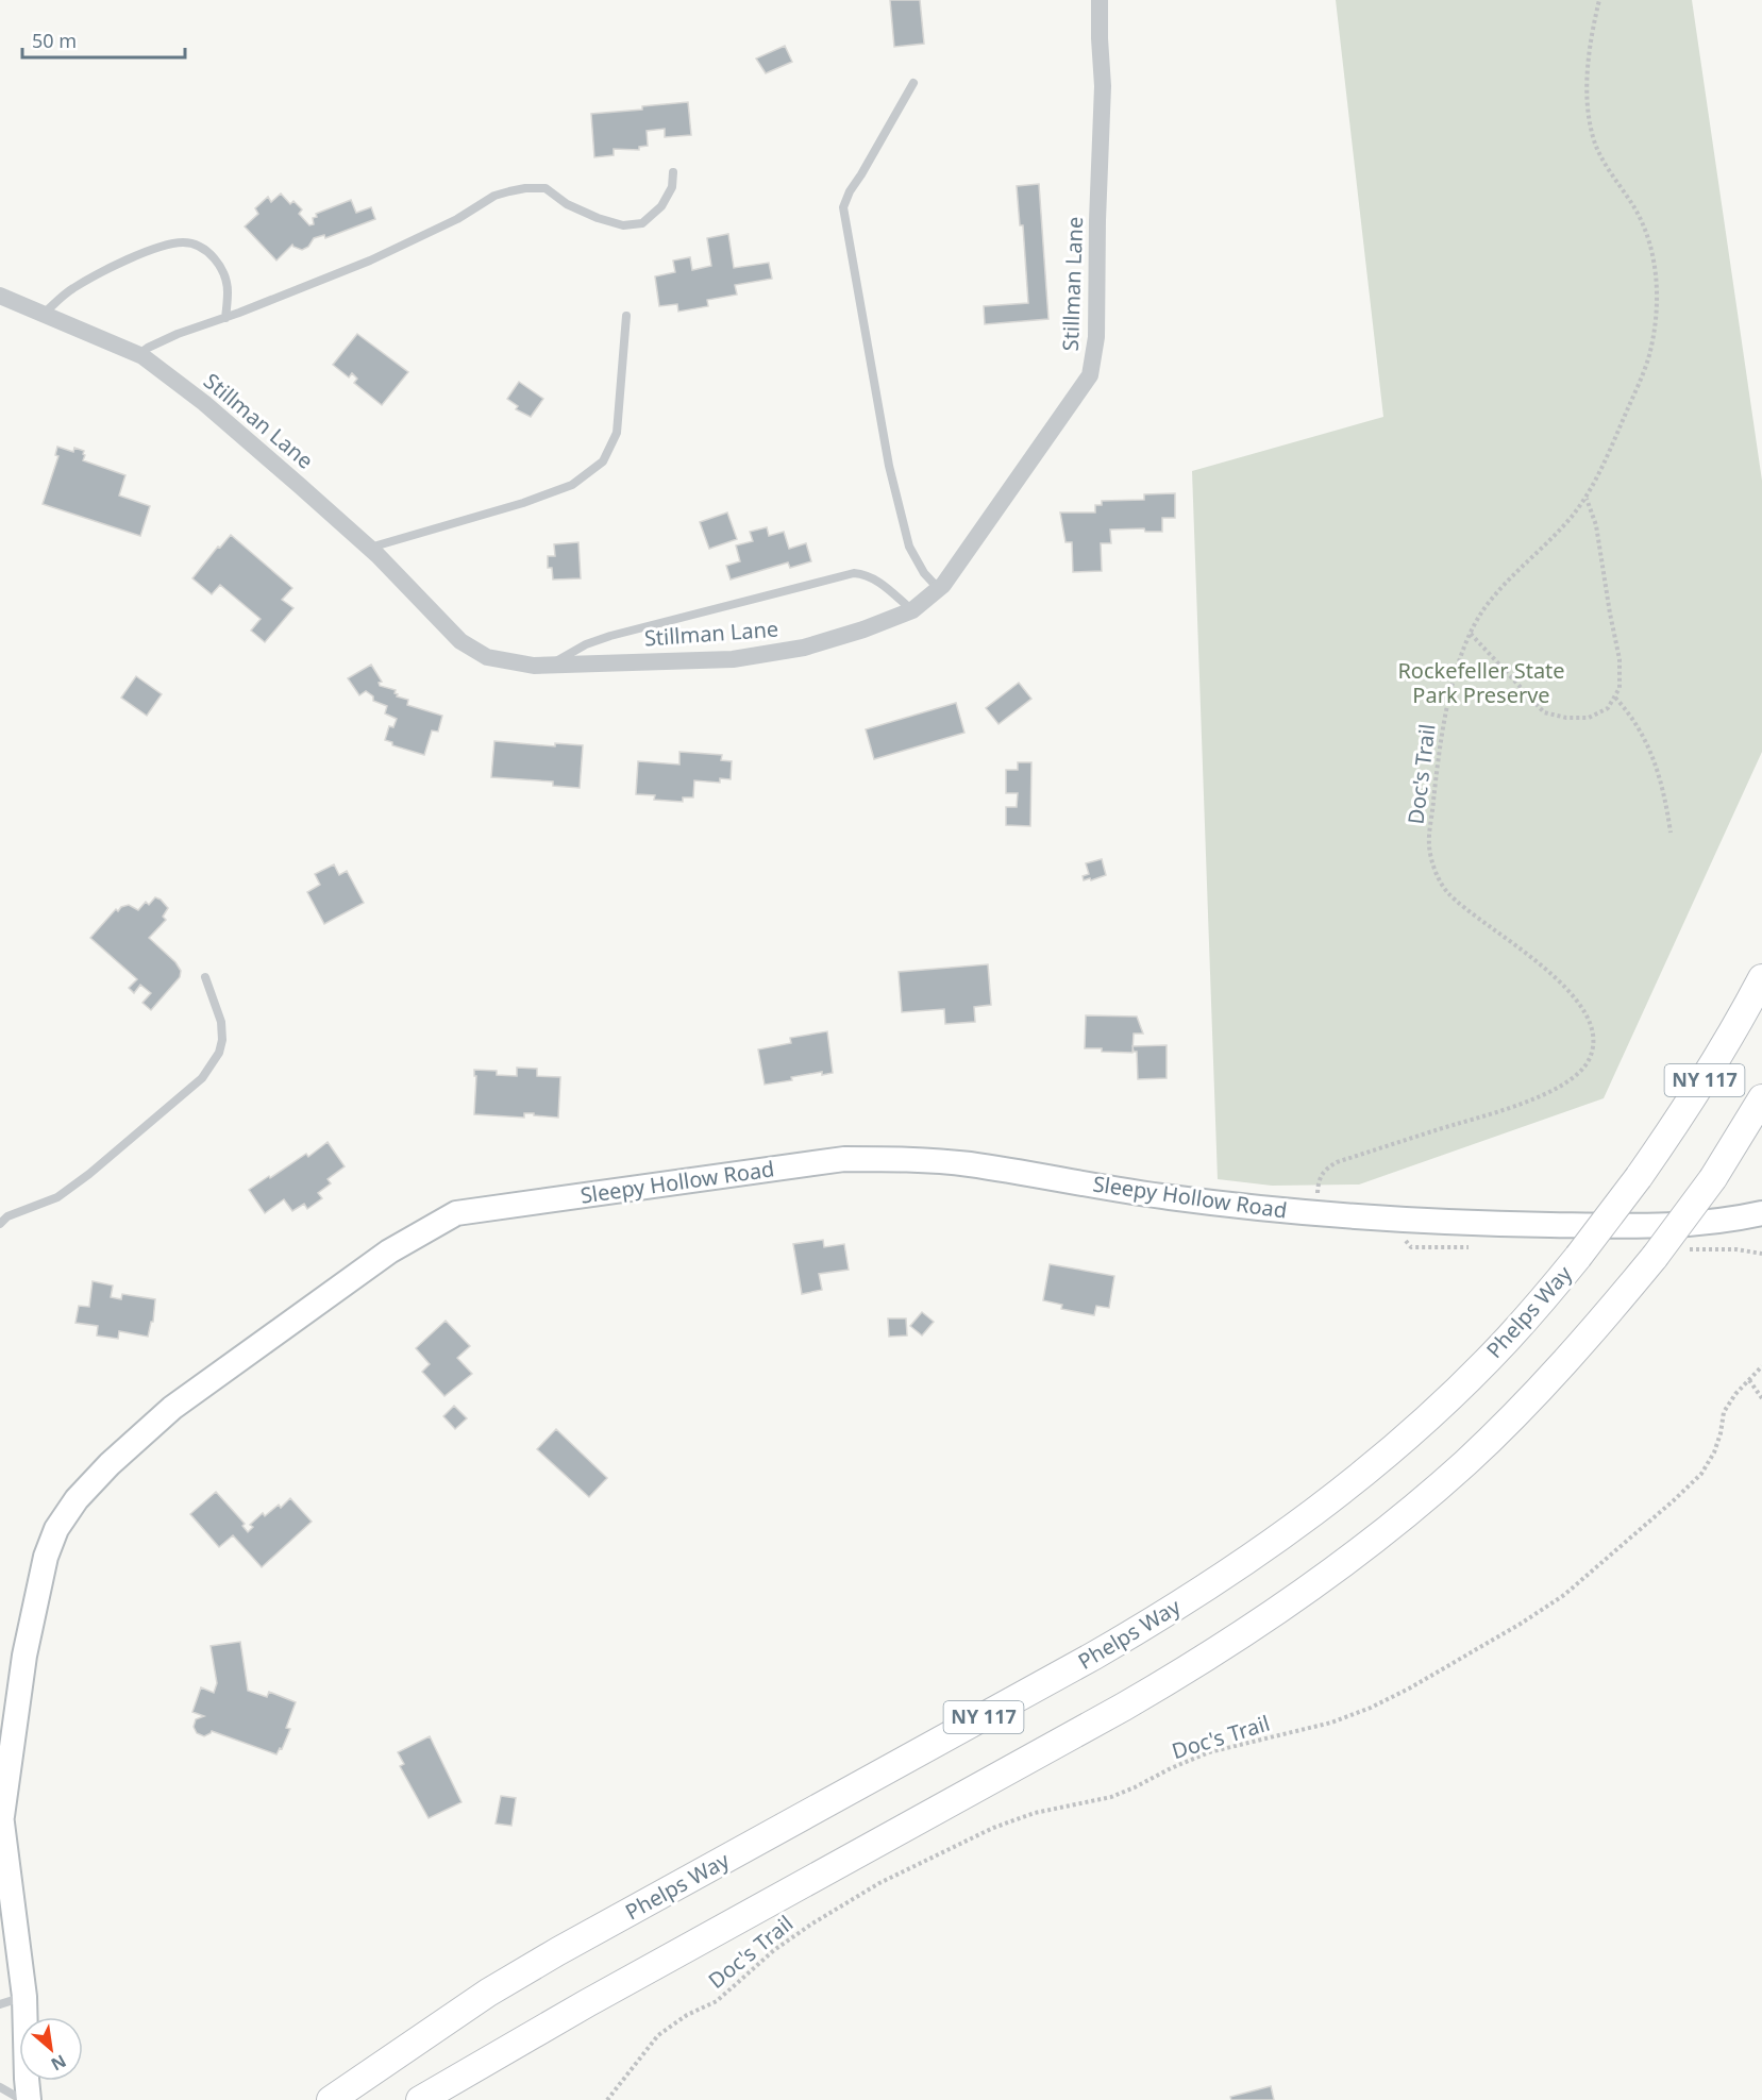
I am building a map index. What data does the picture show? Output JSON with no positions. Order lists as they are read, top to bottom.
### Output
{
  "streets": {
    "main road": ["NY 117", "Phelps Way"],
    "street": ["Stillman Lane", "Sleepy Hollow Road"],
    "path": ["Doc's Trail"]
  },
  "parks": ["Rockefeller State Park Preserve"],
  "scale_bar": "50 m",
  "north": "bottom right"
}
